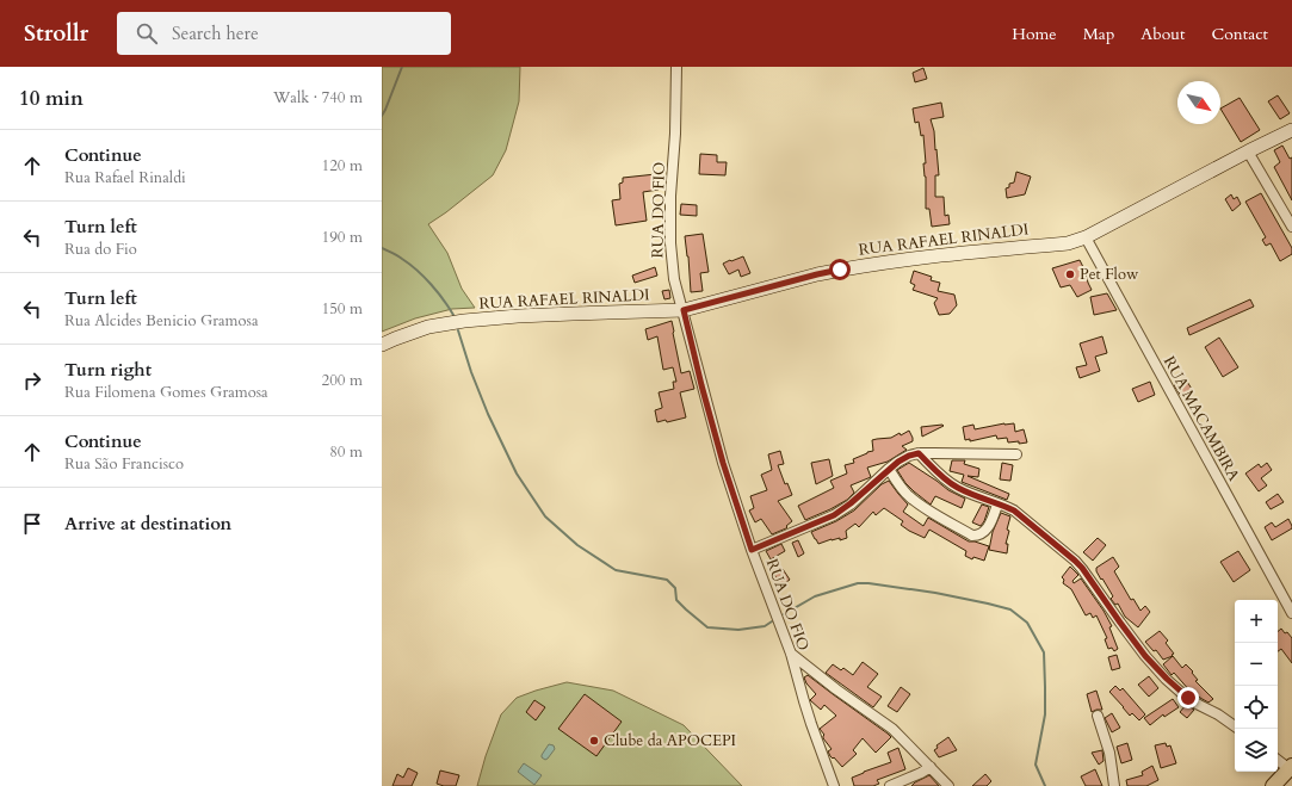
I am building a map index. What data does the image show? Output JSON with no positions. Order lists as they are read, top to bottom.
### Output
{
  "streets": {
    "street": ["RUA DO FIO", "RUA RAFAEL RINALDI", "RUA MACAMBIRA"]
  },
  "crossings": [
    ["RUA DO FIO", "RUA RAFAEL RINALDI"],
    ["RUA RAFAEL RINALDI", "RUA MACAMBIRA"]
  ],
  "places": ["Pet Flow", "Clube da APOCEPI"],
  "north": "bottom right",
  "page": {
    "header": "Strollr",
    "search": "Search here",
    "nav": [
      "Home",
      "Map",
      "About",
      "Contact"
    ],
    "heading": ["10 min", "Walk · 740 m"],
    "list": [
      ["Continue", "Rua Rafael Rinaldi", "120 m"],
      ["Turn left", "Rua do Fio", "190 m"],
      ["Turn left", "Rua Alcides Benicio Gramosa", "150 m"],
      ["Turn right", "Rua Filomena Gomes Gramosa", "200 m"],
      ["Continue", "Rua São Francisco", "80 m"],
      "Arrive at destination"
    ],
    "map_buttons": ["+", "−"]
  }
}
